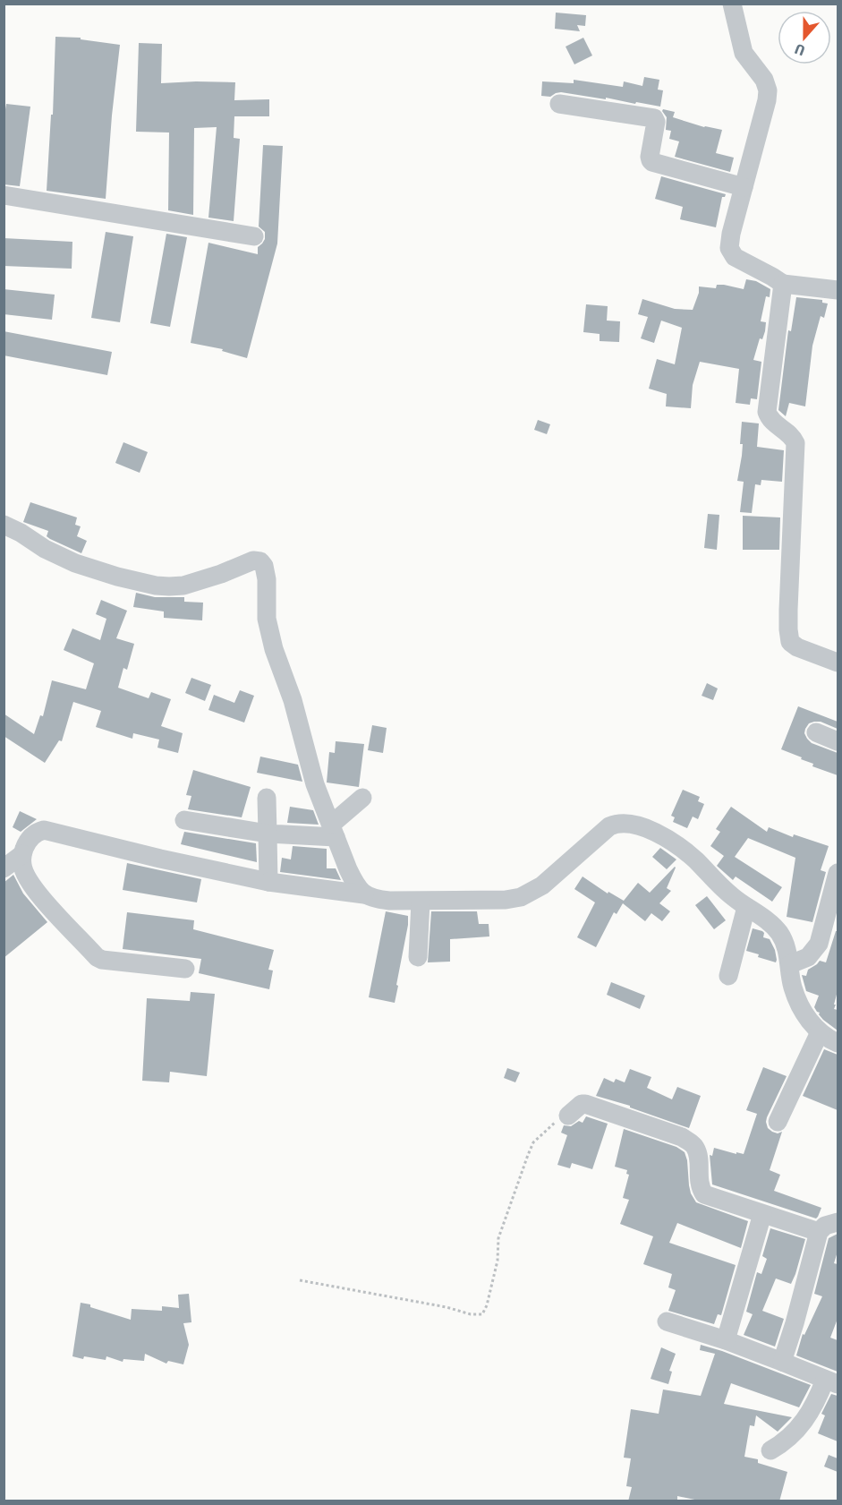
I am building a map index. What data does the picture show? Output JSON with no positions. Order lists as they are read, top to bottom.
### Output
{
  "north": "bottom"
}
